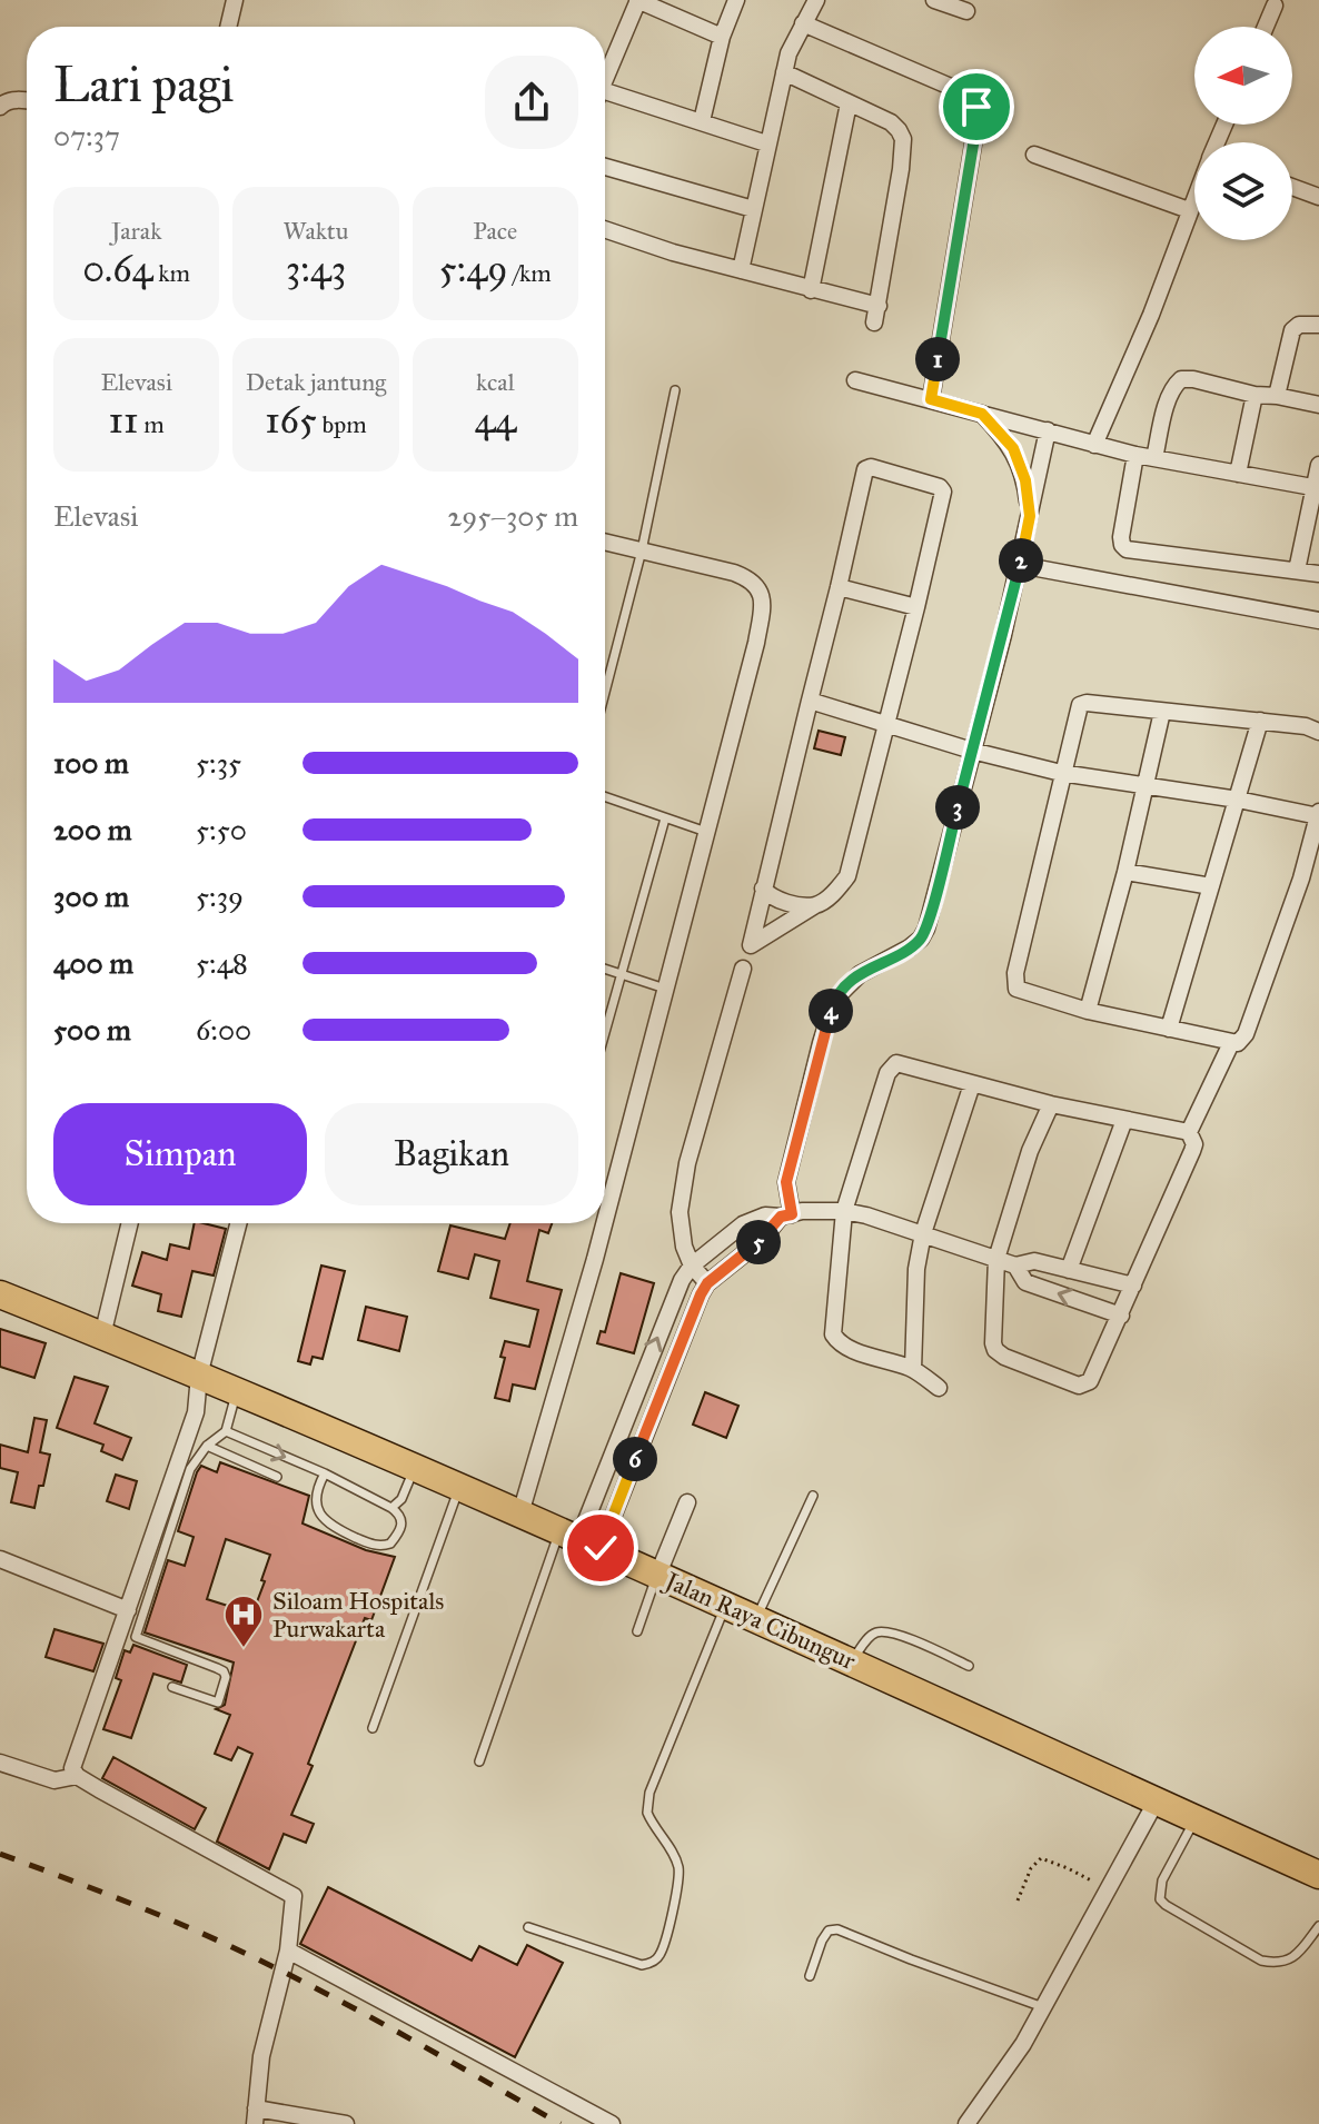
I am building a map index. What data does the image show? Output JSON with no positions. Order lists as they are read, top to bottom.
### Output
{
  "streets": {
    "highway": ["Jalan Raya Cibungur"]
  },
  "places": {
    "hospital": ["Siloam Hospitals Purwakarta"]
  },
  "north": "left",
  "page": {
    "heading": ["Lari pagi", "07:37"],
    "stats": [
      ["Jarak", "0.64 km"],
      ["Waktu", "3:43"],
      ["Pace", "5:49 /km"],
      ["Elevasi", "11 m"],
      ["Detak jantung", "165 bpm"],
      ["kcal", "44"]
    ],
    "pins": [
      "1",
      "2",
      "3",
      "4",
      "5",
      "6"
    ],
    "chart": ["Elevasi", "295–305 m"],
    "list": [
      {
        "name": "100 m",
        "note": "5:35"
      },
      {
        "name": "200 m",
        "note": "5:50"
      },
      {
        "name": "300 m",
        "note": "5:39"
      },
      {
        "name": "400 m",
        "note": "5:48"
      },
      {
        "name": "500 m",
        "note": "6:00"
      }
    ],
    "buttons": ["Simpan", "Bagikan"]
  }
}
